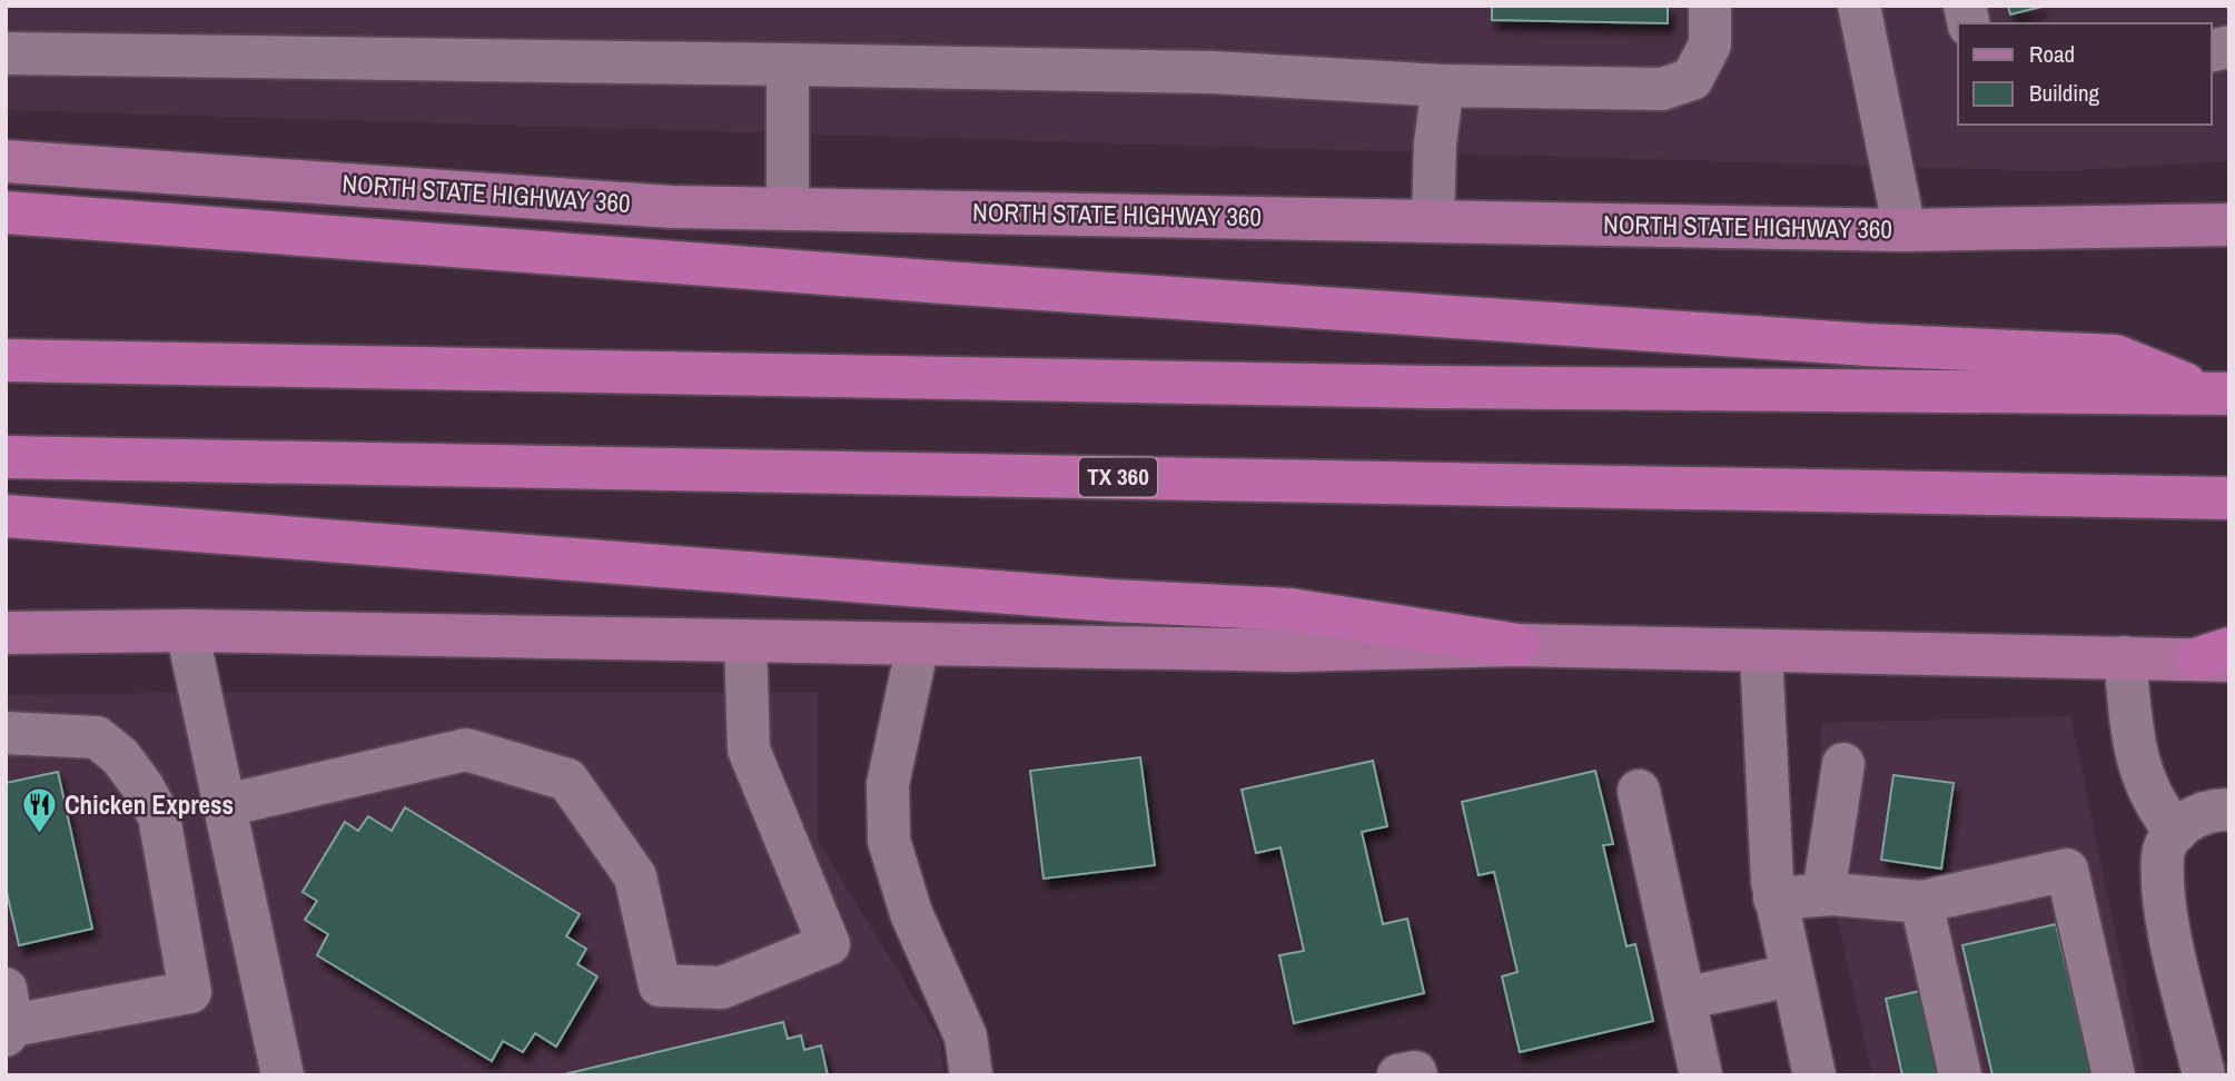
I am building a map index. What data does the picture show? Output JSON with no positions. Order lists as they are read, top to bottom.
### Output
{
  "streets": {
    "highway": ["TX 360"],
    "main road": ["NORTH STATE HIGHWAY 360"]
  },
  "places": {
    "restaurant": ["Chicken Express"]
  },
  "legend": ["Road", "Building"]
}
